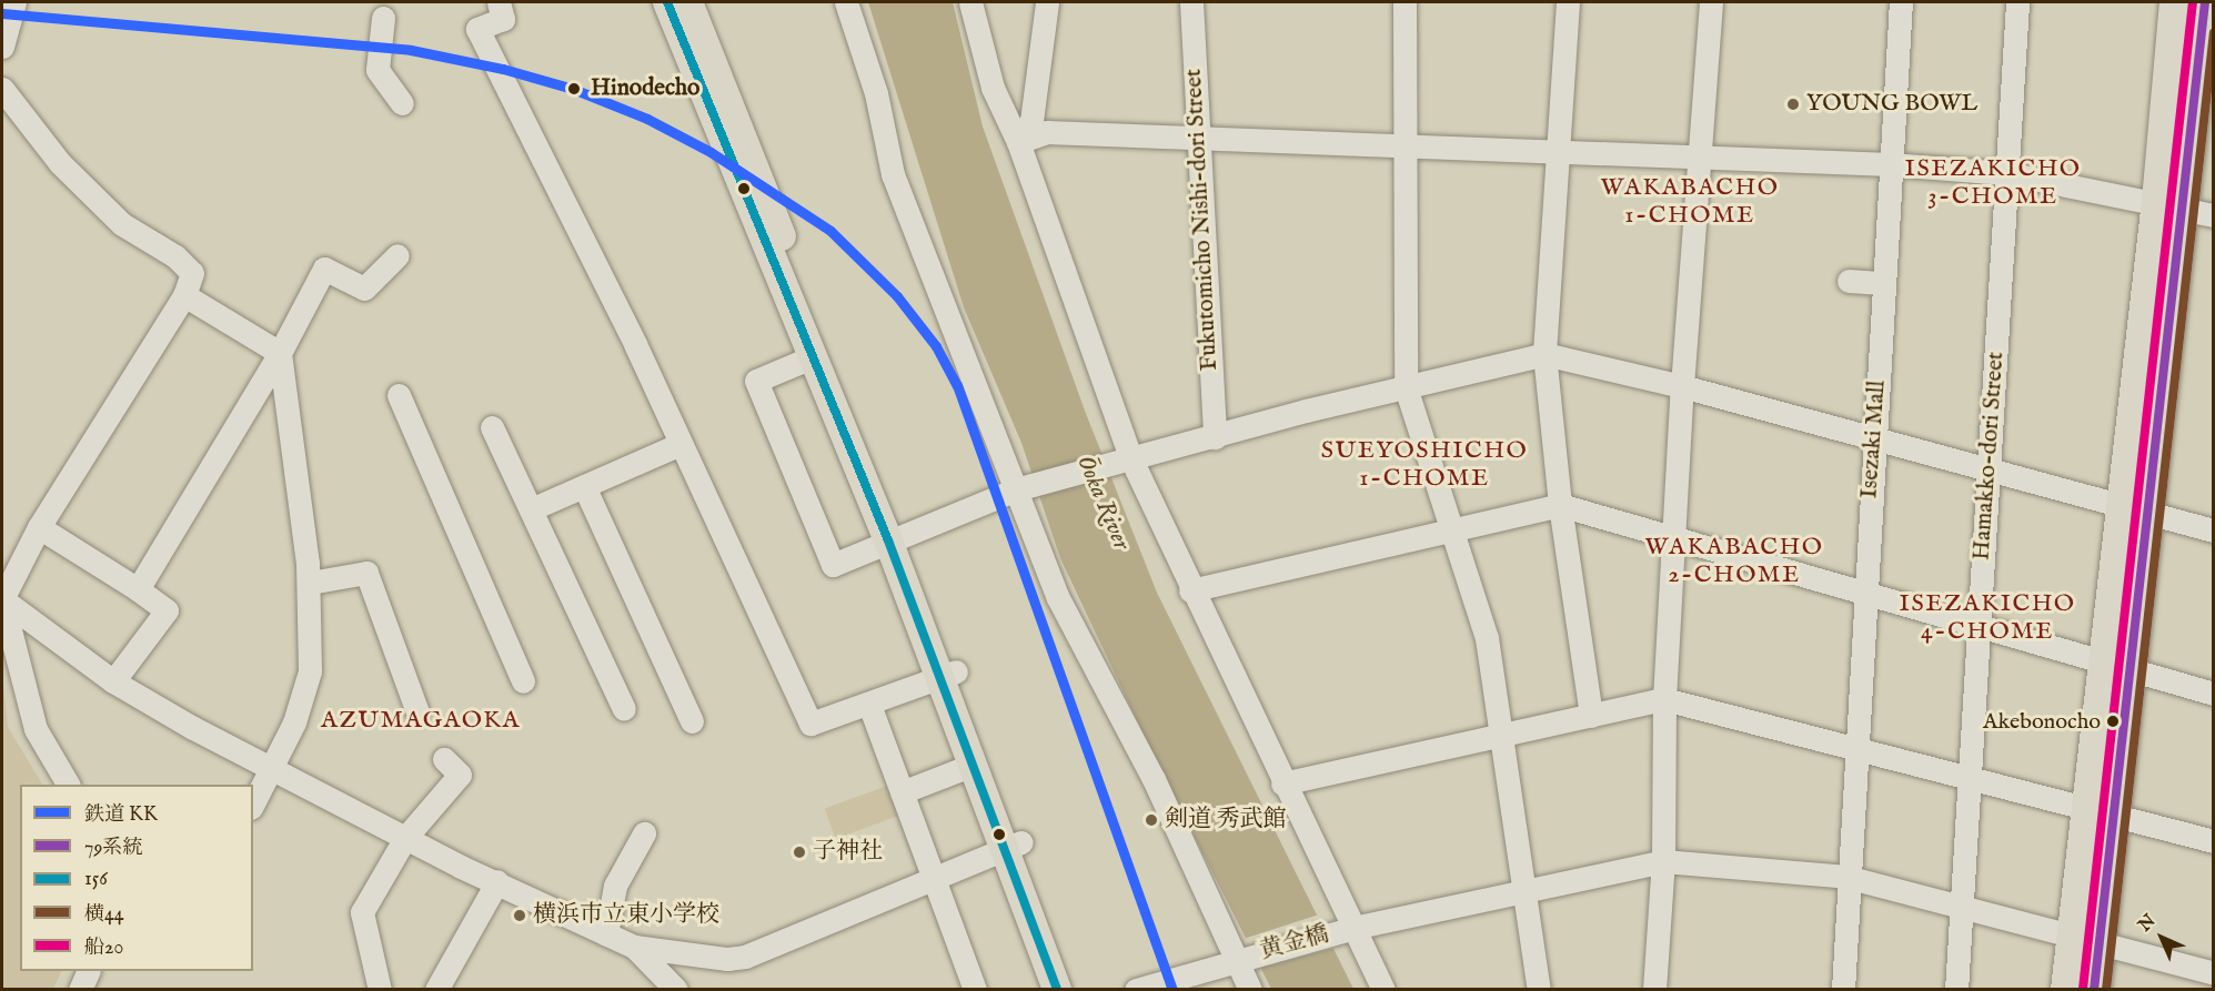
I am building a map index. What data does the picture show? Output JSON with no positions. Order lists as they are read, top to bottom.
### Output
{
  "streets": {
    "street": [
      "Fukutomicho Nishi-dori Street",
      "Isezaki Mall",
      "Hamakko-dori Street",
      "黄金橋"
    ]
  },
  "crossings": [
    ["Isezaki Mall", "黄金橋"],
    ["Hamakko-dori Street", "黄金橋"]
  ],
  "districts": [
    "ISEZAKICHO 3-CHOME",
    "WAKABACHO 1-CHOME",
    "SUEYOSHICHO 1-CHOME",
    "WAKABACHO 2-CHOME",
    "ISEZAKICHO 4-CHOME",
    "AZUMAGAOKA"
  ],
  "water": ["Ōoka River"],
  "places": [
    "Hinodecho",
    "YOUNG BOWL",
    "Akebonocho",
    "剣道 秀武館",
    "子神社",
    "横浜市立東小学校"
  ],
  "lines": [
    "transit line 79系統",
    "transit line 156",
    "transit line 船20",
    "rail line KK",
    "transit line 横44"
  ],
  "legend": [
    "鉄道 KK",
    "79系統",
    "156",
    "横44",
    "船20"
  ],
  "north": "top left"
}
